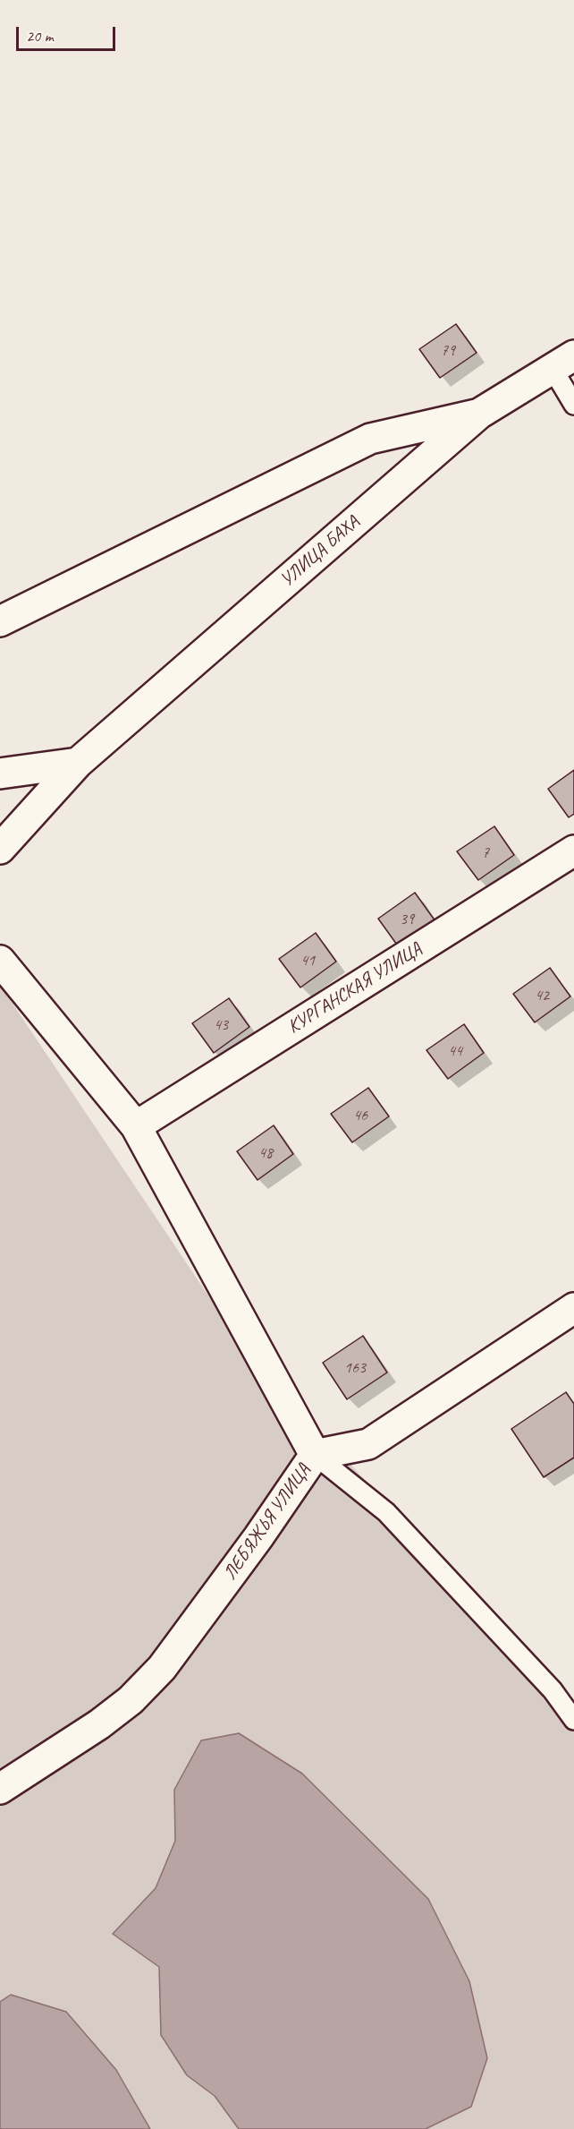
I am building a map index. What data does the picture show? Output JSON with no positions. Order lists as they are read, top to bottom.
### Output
{
  "streets": {
    "street": ["УЛИЦА БАХА", "КУРГАНСКАЯ УЛИЦА", "ЛЕБЯЖЬЯ УЛИЦА"]
  },
  "house_numbers": [
    "79",
    "7",
    "39",
    "41",
    "42",
    "43",
    "44",
    "46",
    "48",
    "163"
  ],
  "scale_bar": "20 m"
}
